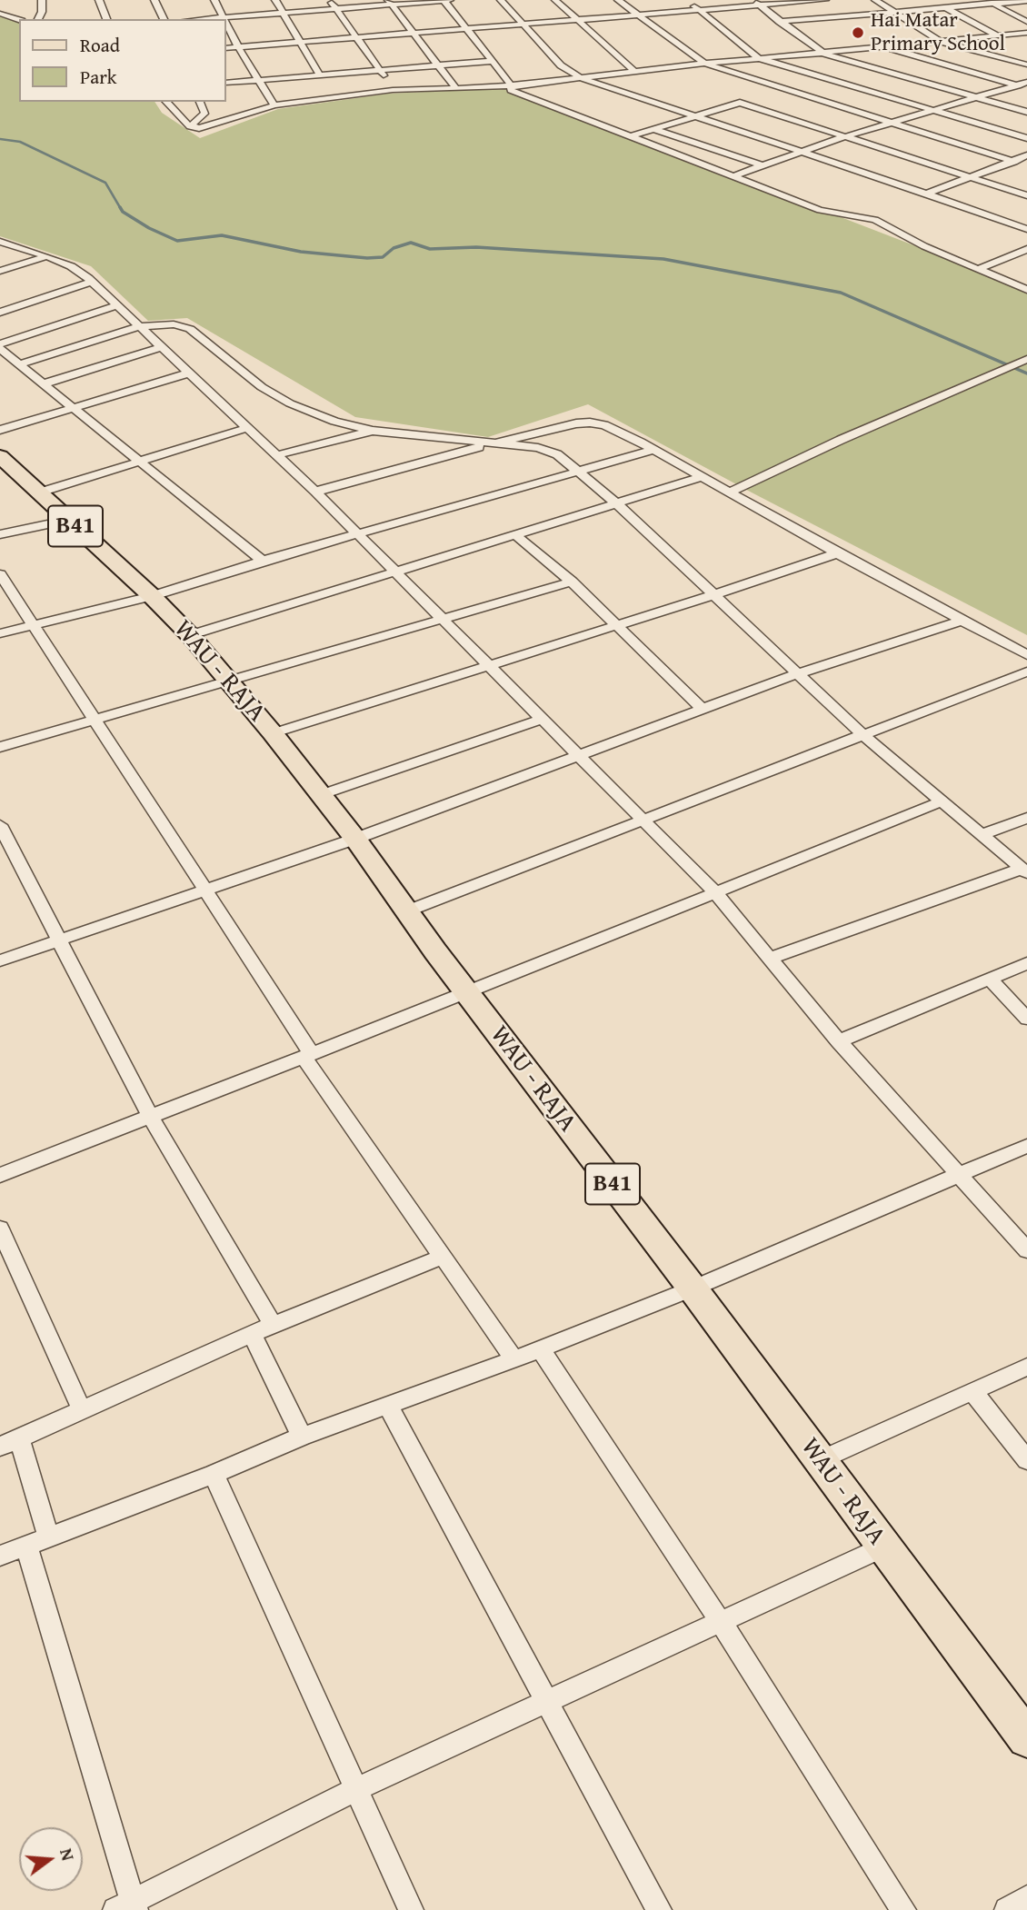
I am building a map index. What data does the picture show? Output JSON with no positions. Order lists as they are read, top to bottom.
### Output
{
  "streets": {
    "main road": ["B41", "WAU - RAJA"]
  },
  "places": ["Hai Matar Primary School"],
  "legend": ["Road", "Park"],
  "north": "right"
}
